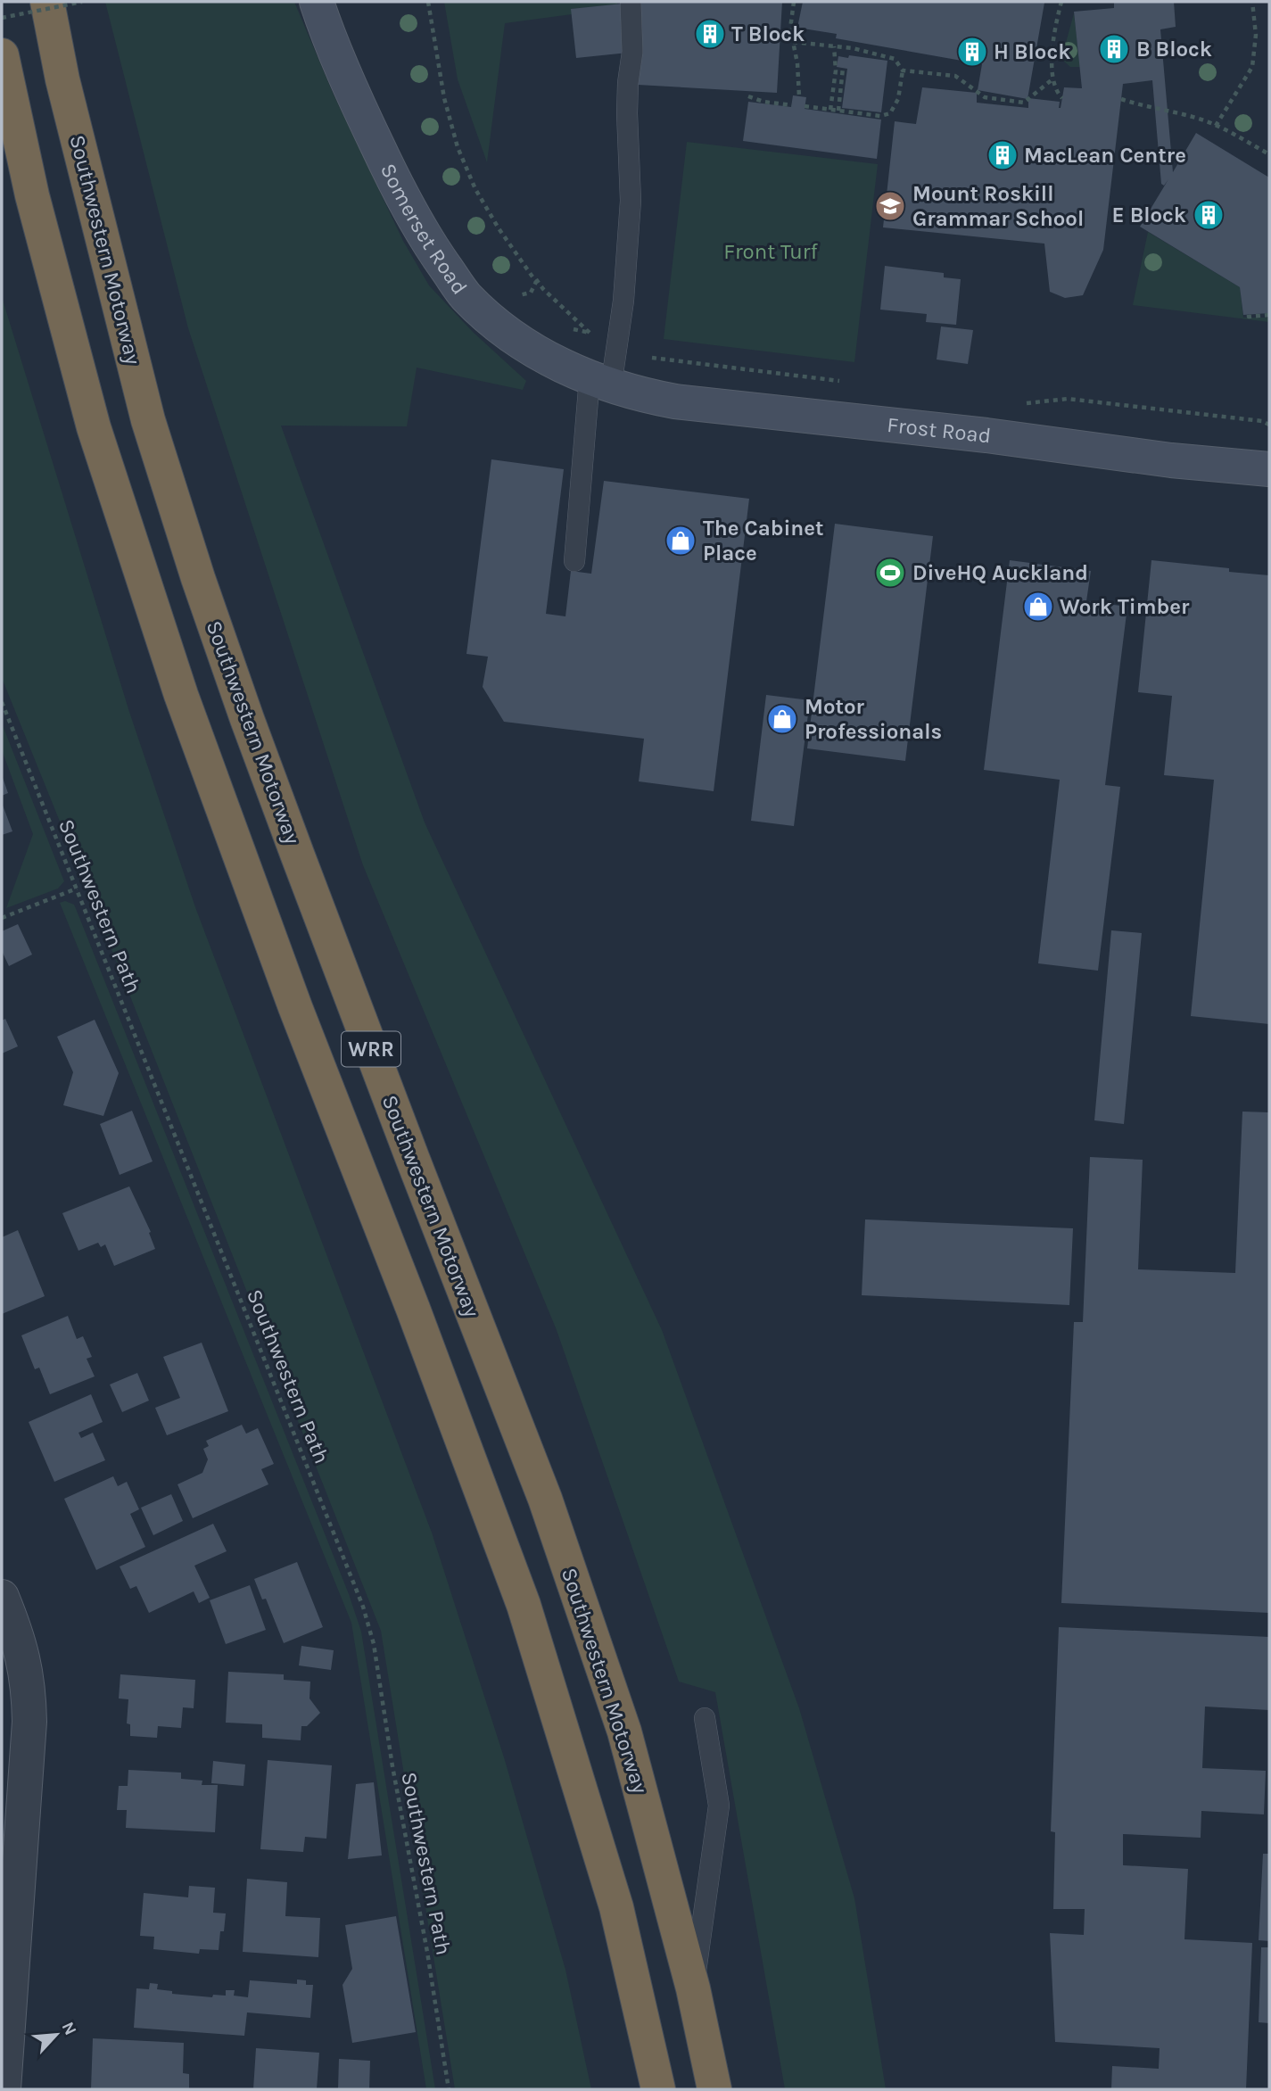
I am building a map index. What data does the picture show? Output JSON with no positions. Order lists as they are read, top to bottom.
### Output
{
  "streets": {
    "highway": ["Southwestern Motorway", "WRR"],
    "main road": ["Somerset Road", "Frost Road"],
    "path": ["Southwestern Path"]
  },
  "crossings": [
    ["Somerset Road", "Frost Road"]
  ],
  "parks": ["Front Turf"],
  "places": {
    "building": [
      "T Block",
      "B Block",
      "H Block",
      "MacLean Centre",
      "E Block"
    ],
    "school or university": ["Mount Roskill Grammar School"],
    "shop": ["The Cabinet Place", "Work Timber", "Motor Professionals"],
    "sports": ["DiveHQ Auckland"]
  },
  "north": "top right"
}
